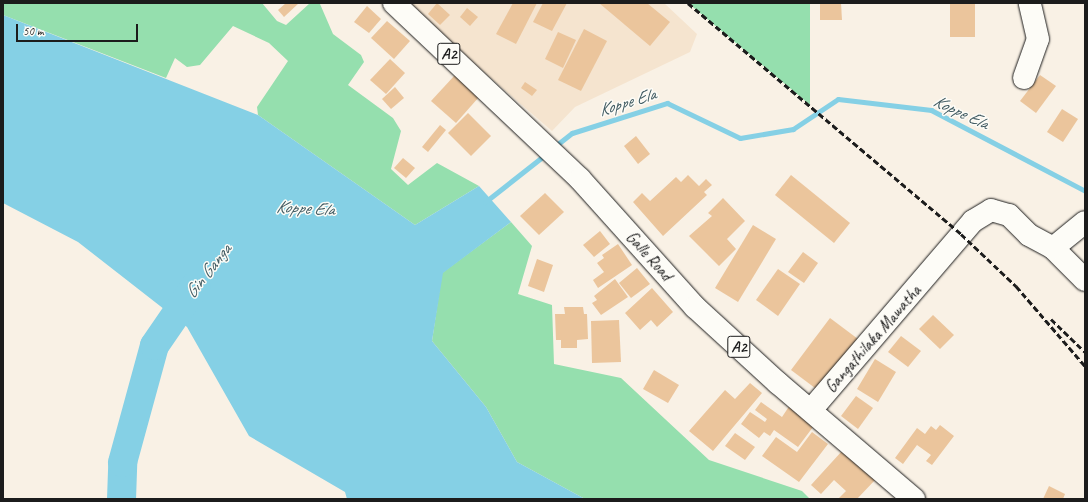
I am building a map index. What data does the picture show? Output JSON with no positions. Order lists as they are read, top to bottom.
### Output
{
  "streets": {
    "main road": ["A2", "Galle Road", "Gangathilaka Mawatha"]
  },
  "crossings": [
    ["Galle Road", "Gangathilaka Mawatha"]
  ],
  "water": ["Koppe Ela", "Gin Ganga"],
  "scale_bar": "50 m"
}
